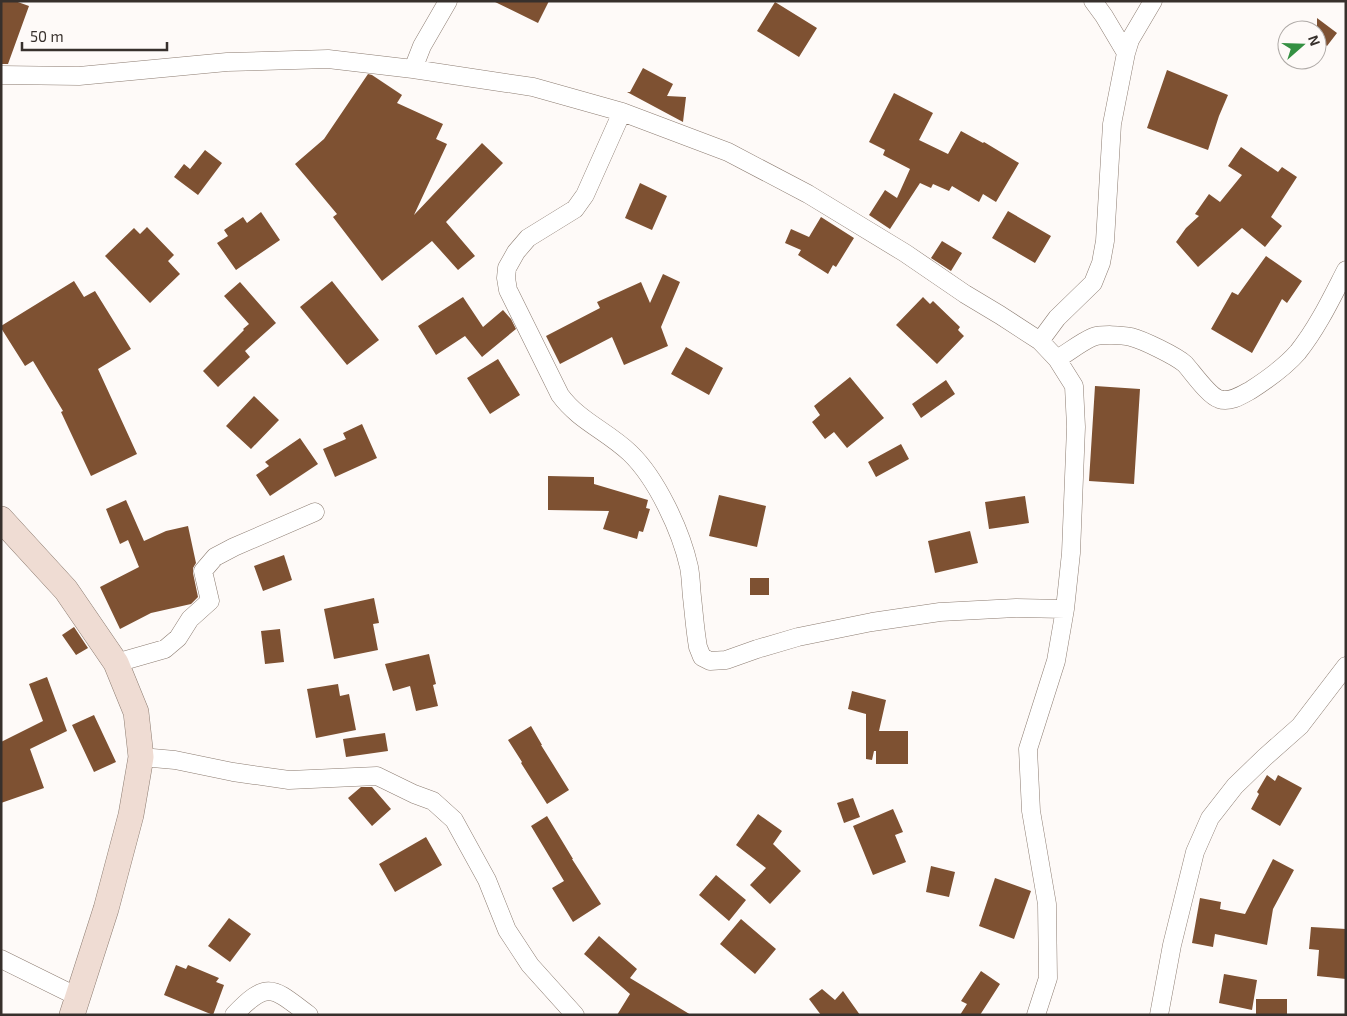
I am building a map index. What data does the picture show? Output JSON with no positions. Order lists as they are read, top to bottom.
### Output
{
  "scale_bar": "50 m",
  "north": "right"
}
